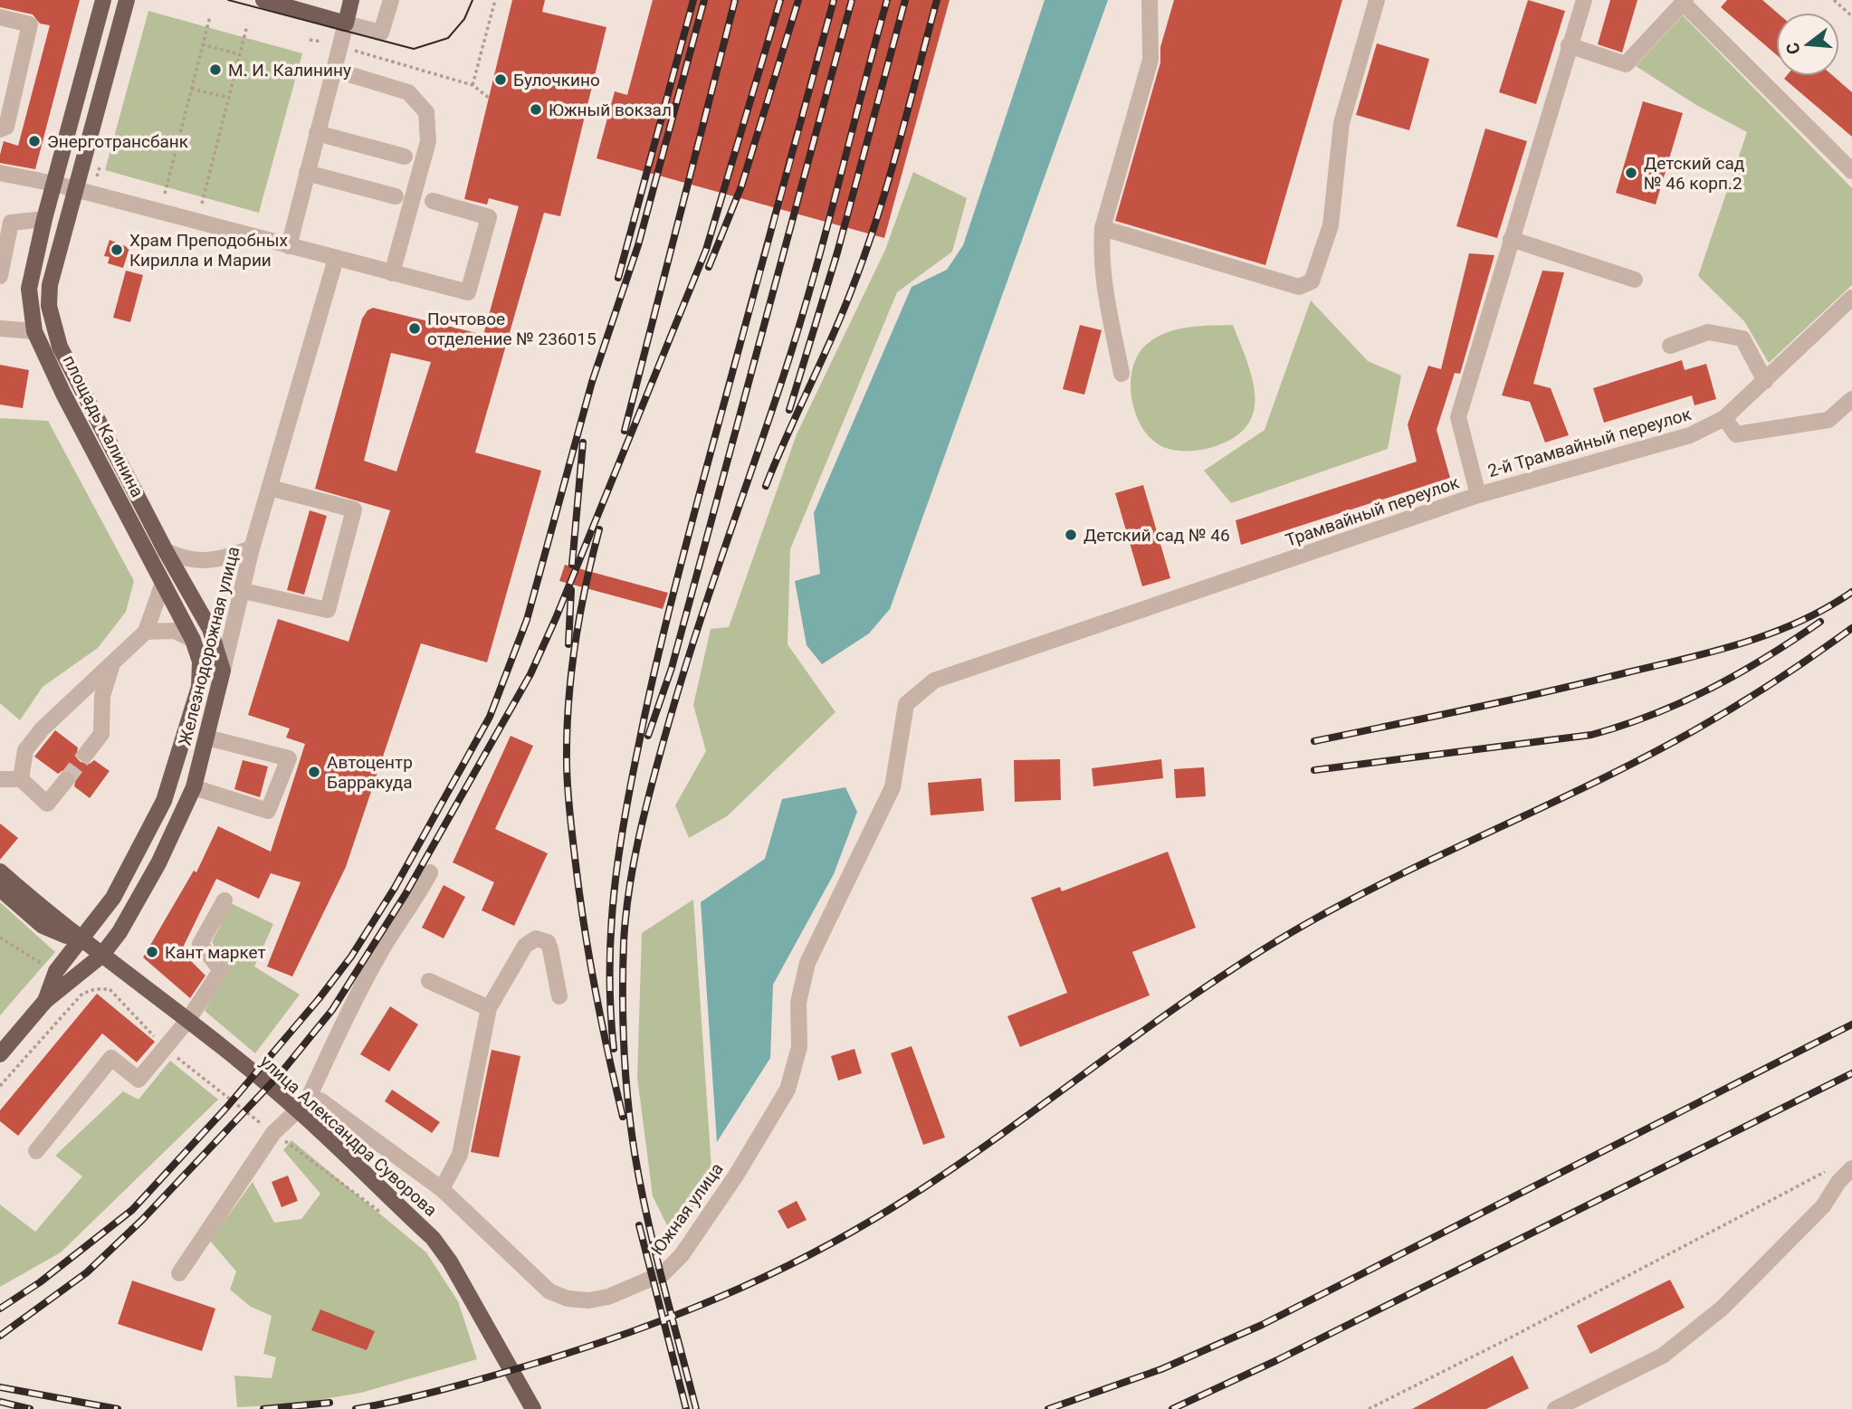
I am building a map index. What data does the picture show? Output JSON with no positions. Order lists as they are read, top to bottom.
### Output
{
  "streets": {
    "main road": ["площадь Калинина", "Железнодорожная улица", "улица Александра Суворова"],
    "street": ["2-й Трамвайный переулок", "Трамвайный переулок", "Южная улица"]
  },
  "crossings": [
    ["площадь Калинина", "Железнодорожная улица"],
    ["2-й Трамвайный переулок", "Трамвайный переулок"],
    ["Трамвайный переулок", "Южная улица"],
    ["Железнодорожная улица", "улица Александра Суворова"],
    ["улица Александра Суворова", "Южная улица"]
  ],
  "places": [
    "М. И. Калинину",
    "Булочкино",
    "Южный вокзал",
    "Энерготрансбанк",
    "Детский сад № 46 корп.2",
    "Храм Преподобных Кирилла и Марии",
    "Почтовое отделение № 236015",
    "Детский сад № 46",
    "Автоцентр Барракуда",
    "Кант маркет"
  ],
  "north": "left"
}
